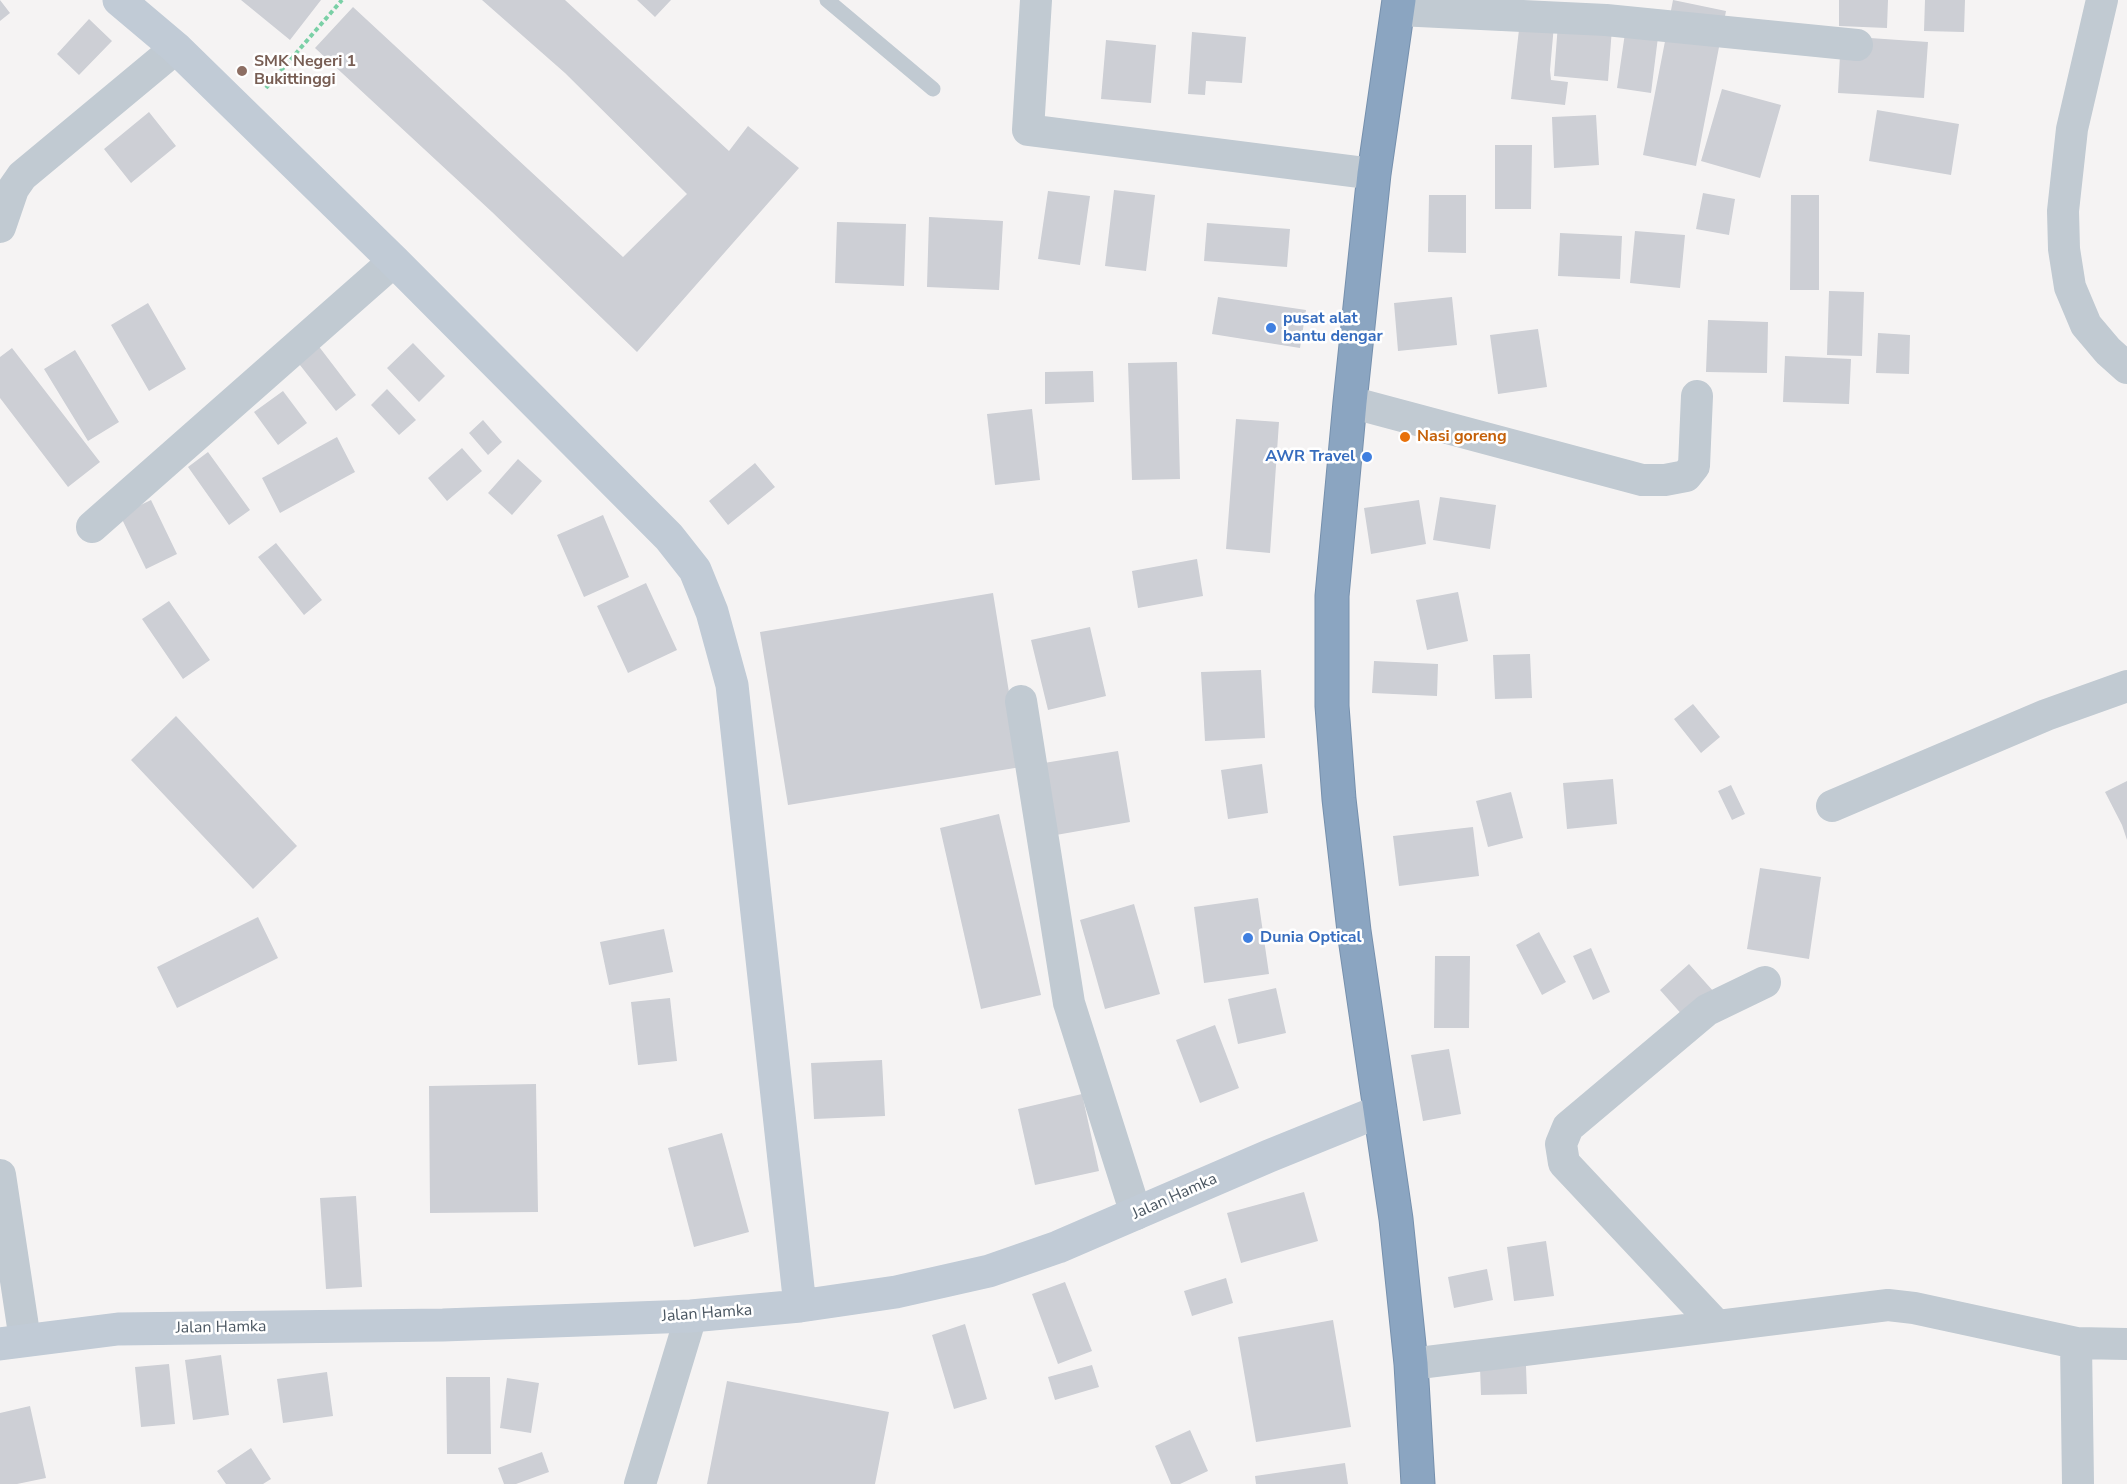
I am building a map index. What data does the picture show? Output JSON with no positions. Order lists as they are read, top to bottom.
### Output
{
  "streets": {
    "street": ["Jalan Hamka"]
  },
  "places": [
    "SMK Negeri 1 Bukittinggi",
    "pusat alat bantu dengar",
    "Nasi goreng",
    "AWR Travel",
    "Dunia Optical"
  ]
}
